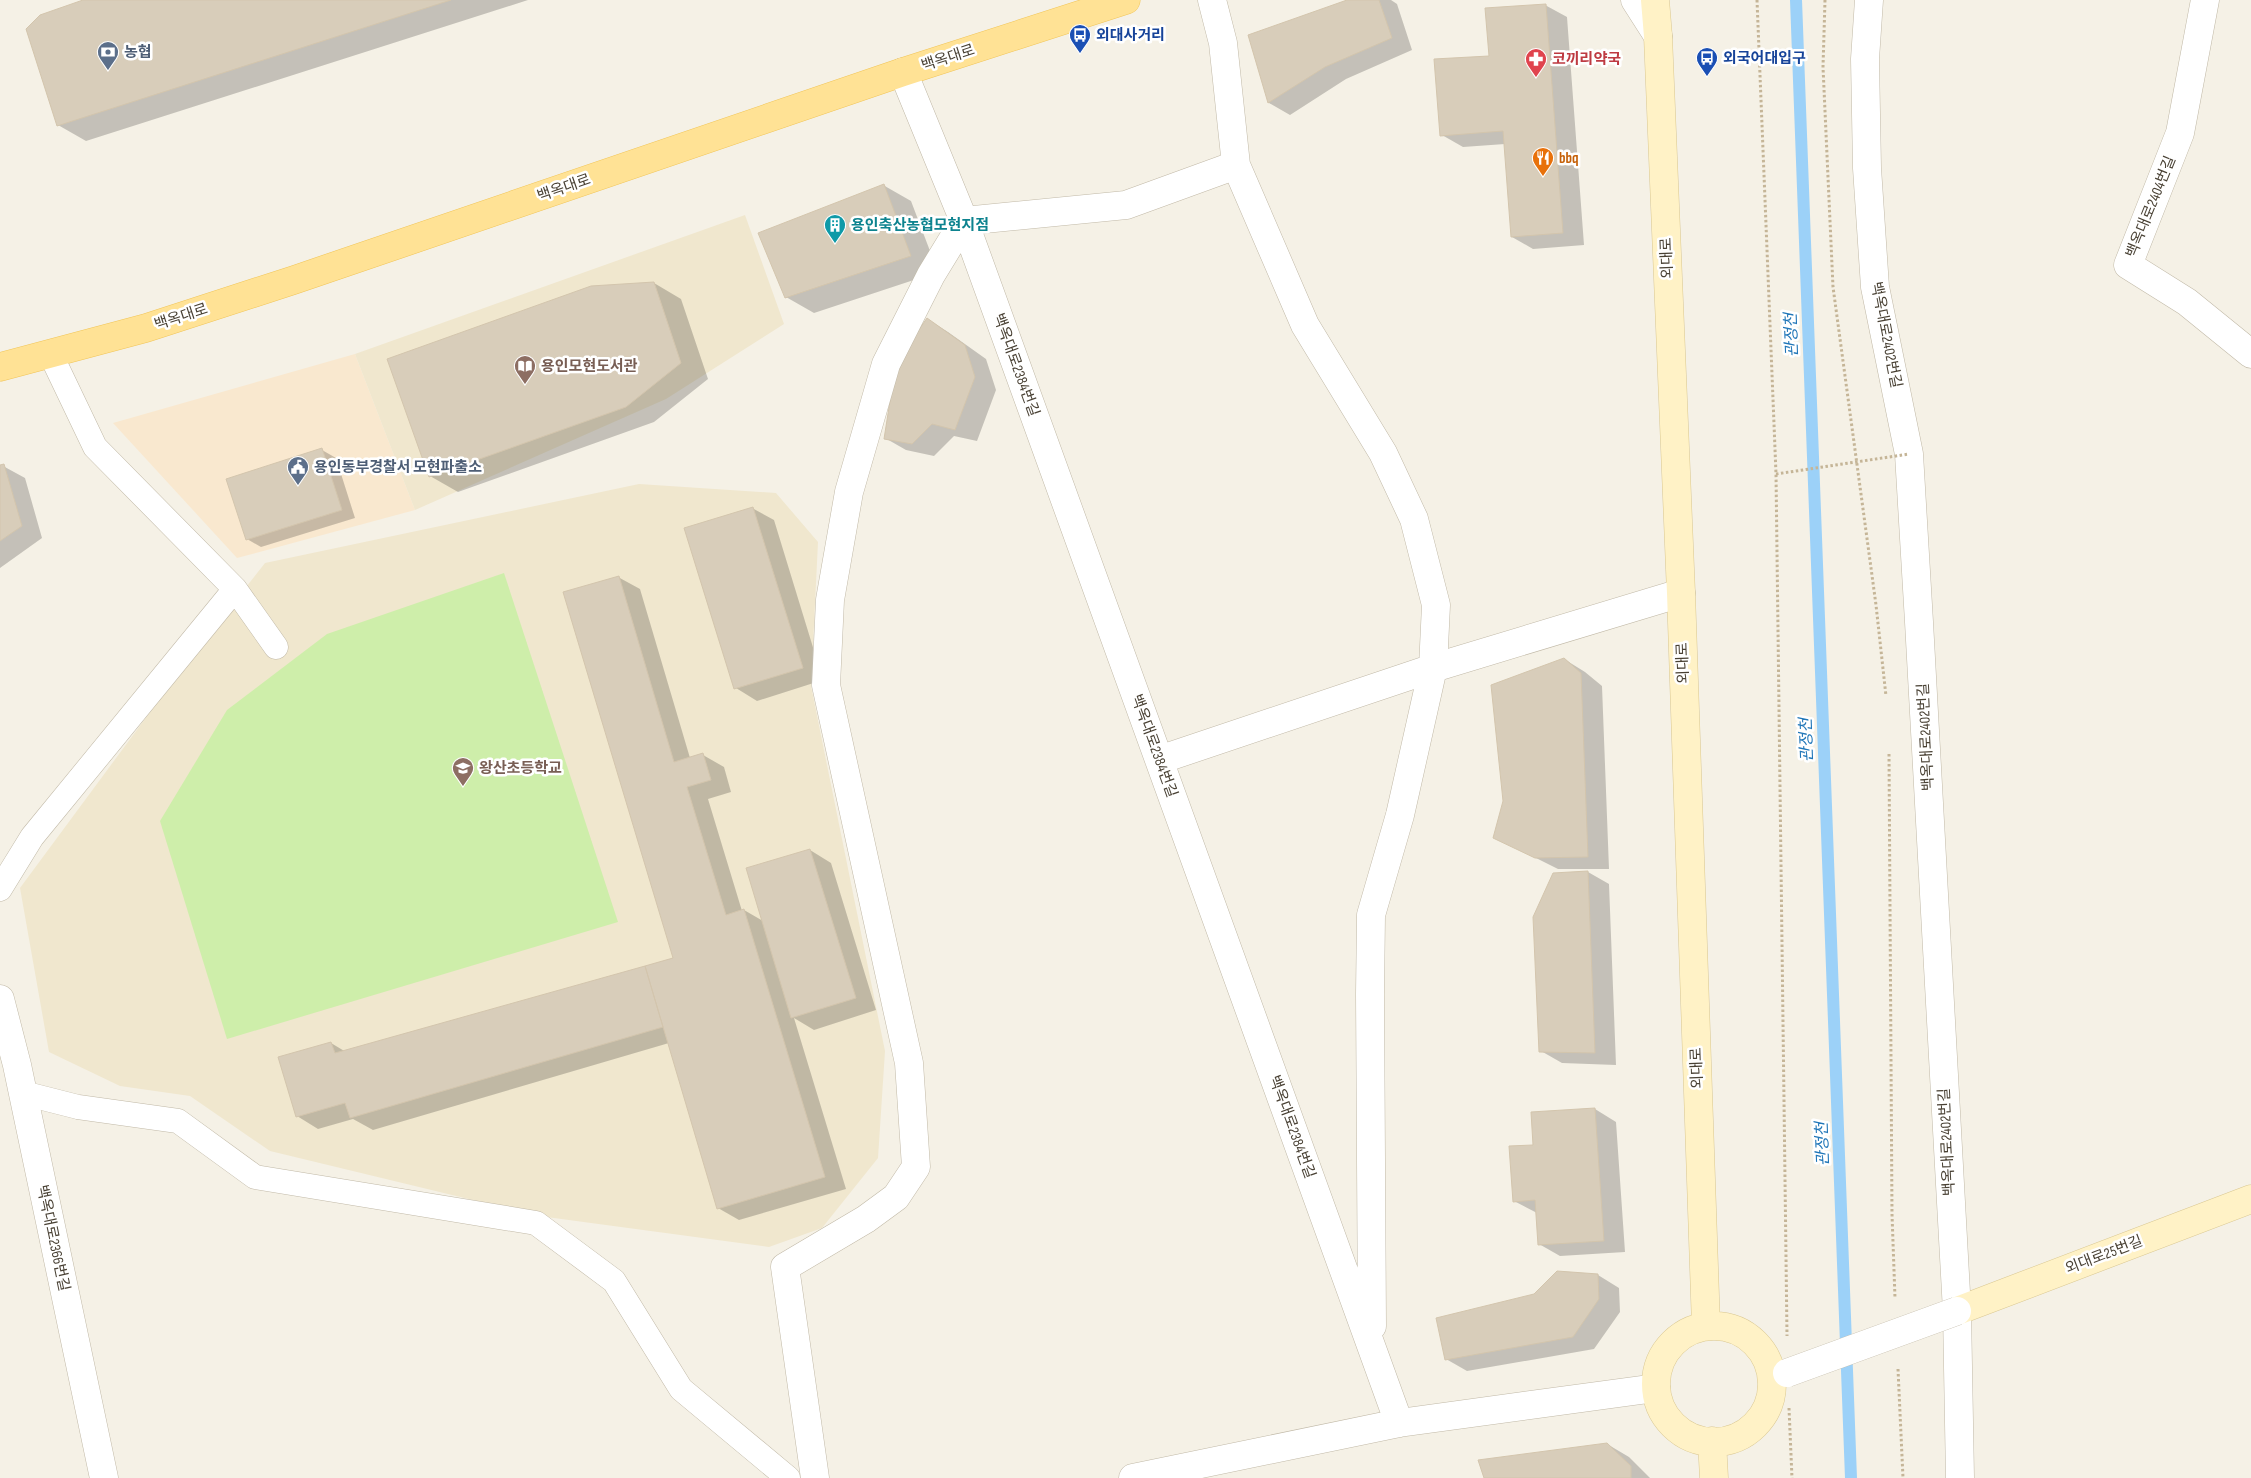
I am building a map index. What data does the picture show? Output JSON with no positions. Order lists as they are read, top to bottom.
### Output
{
  "streets": {
    "main road": ["백옥대로"],
    "street": [
      "백옥대로2404번길",
      "외대로",
      "백옥대로2402번길",
      "백옥대로2384번길",
      "백옥대로2366번길",
      "외대로25번길"
    ]
  },
  "crossings": [
    ["백옥대로", "백옥대로2384번길"],
    ["백옥대로2402번길", "외대로25번길"]
  ],
  "water": ["관정천"],
  "places": {
    "bus stop": ["외대사거리", "외국어대입구"],
    "bank": ["농협"],
    "pharmacy": ["코끼리약국"],
    "restaurant": ["bbq"],
    "building": ["용인축산농협모현지점"],
    "library": ["용인모현도서관"],
    "public building": ["용인동부경찰서 모현파출소"],
    "school or university": ["왕산초등학교"]
  }
}
